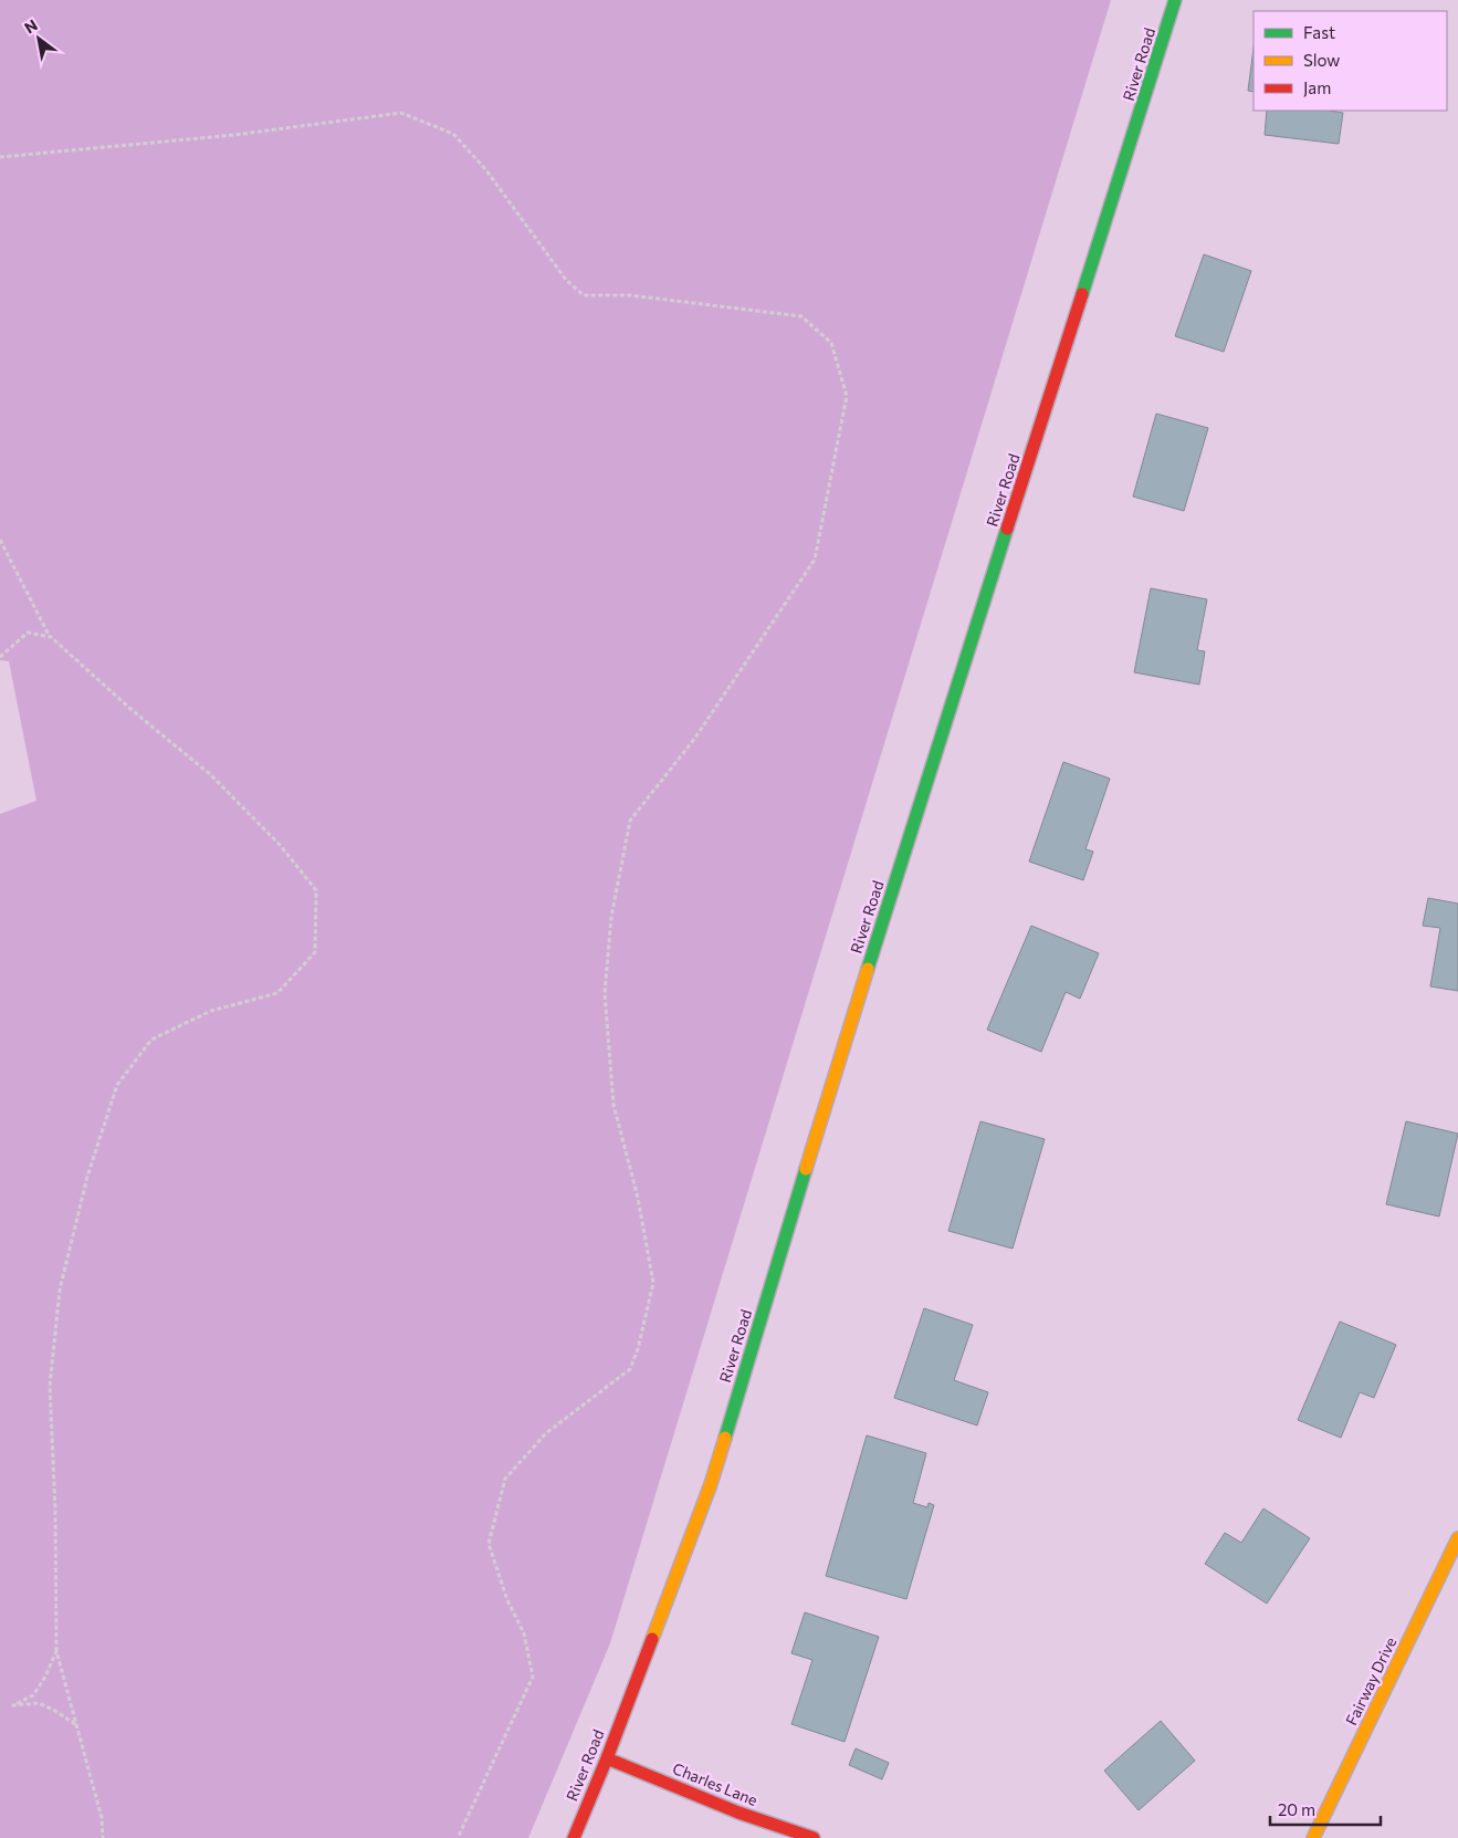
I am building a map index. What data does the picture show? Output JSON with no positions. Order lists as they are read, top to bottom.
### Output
{
  "streets": {
    "street": ["River Road", "Fairway Drive", "Charles Lane"]
  },
  "crossings": [
    ["River Road", "Charles Lane"]
  ],
  "legend": ["Fast", "Slow", "Jam"],
  "scale_bar": "20 m",
  "north": "top left"
}
